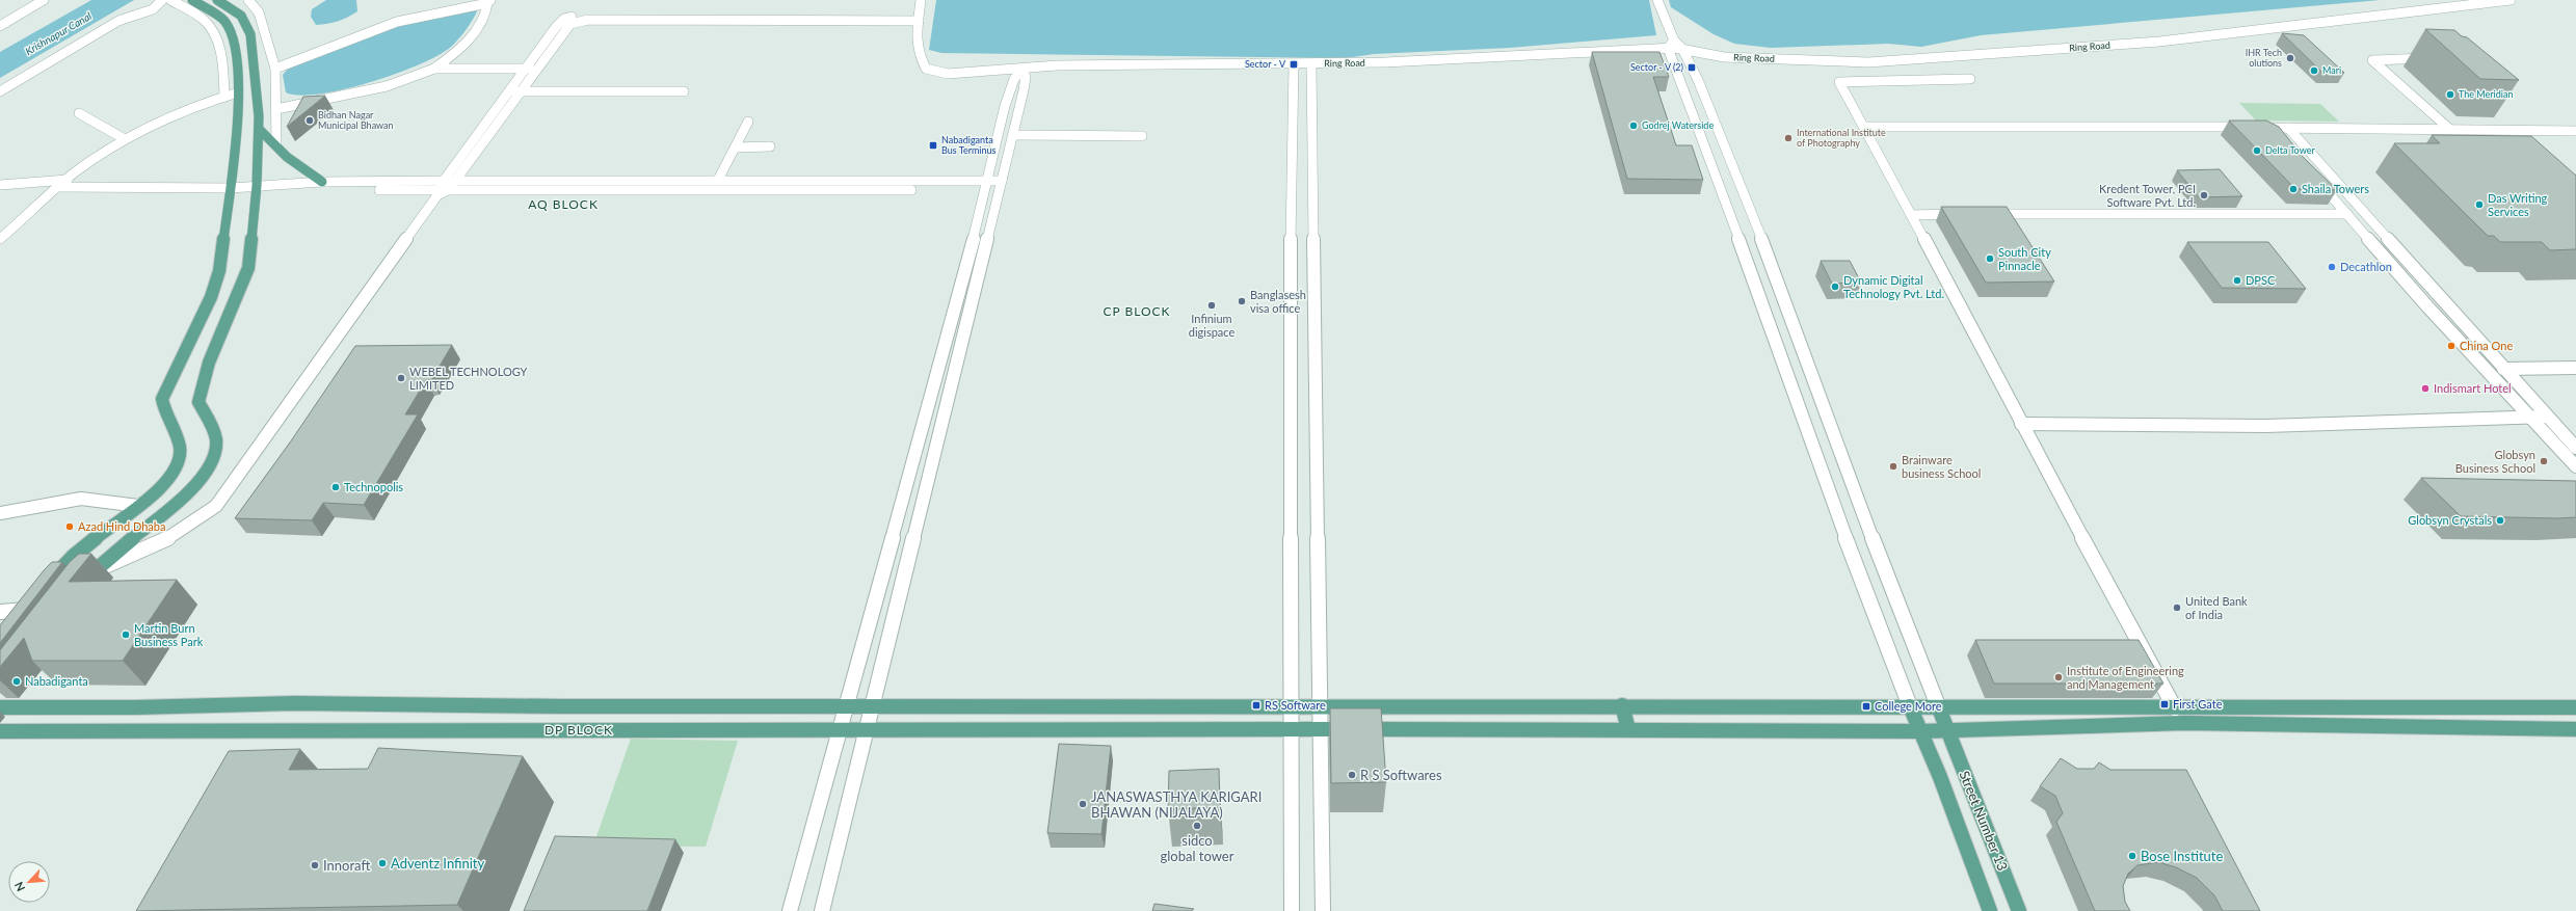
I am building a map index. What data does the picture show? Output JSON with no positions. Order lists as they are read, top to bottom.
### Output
{
  "streets": {
    "main road": ["Street Number 13"],
    "street": ["Ring Road"]
  },
  "districts": ["AQ BLOCK", "CP BLOCK", "DP BLOCK"],
  "water": ["Krishnapur Canal"],
  "places": {
    "other": [
      "IHR Tech olutions",
      "Mari",
      "The Meridian",
      "Bidhan Nagar Municipal Bhawan",
      "Godrej Waterside",
      "International Institute of Photography",
      "Delta Tower",
      "Shaila Towers",
      "Kredent Tower, PCI Software Pvt. Ltd.",
      "Das Writing Services",
      "South City Pinnacle",
      "Decathlon",
      "DPSC",
      "Dynamic Digital Technology Pvt. Ltd.",
      "Banglasesh visa office",
      "Infinium digispace",
      "China One",
      "WEBEL TECHNOLOGY LIMITED",
      "Indismart Hotel",
      "Globsyn Business School",
      "Brainware business School",
      "Technopolis",
      "Globsyn Crystals",
      "Azad Hind Dhaba",
      "United Bank of India",
      "Martin Burn Business Park",
      "Institute of Engineering and Management",
      "Nabadiganta",
      "R S Softwares",
      "JANASWASTHYA KARIGARI BHAWAN (NIJALAYA)",
      "sidco global tower",
      "Bose Institute",
      "Adventz Infinity",
      "Innoraft"
    ],
    "transit": [
      "Sector - V",
      "Sector - V (2)",
      "Nabadiganta Bus Terminus",
      "First Gate",
      "RS Software",
      "College More"
    ]
  },
  "north": "bottom left"
}
